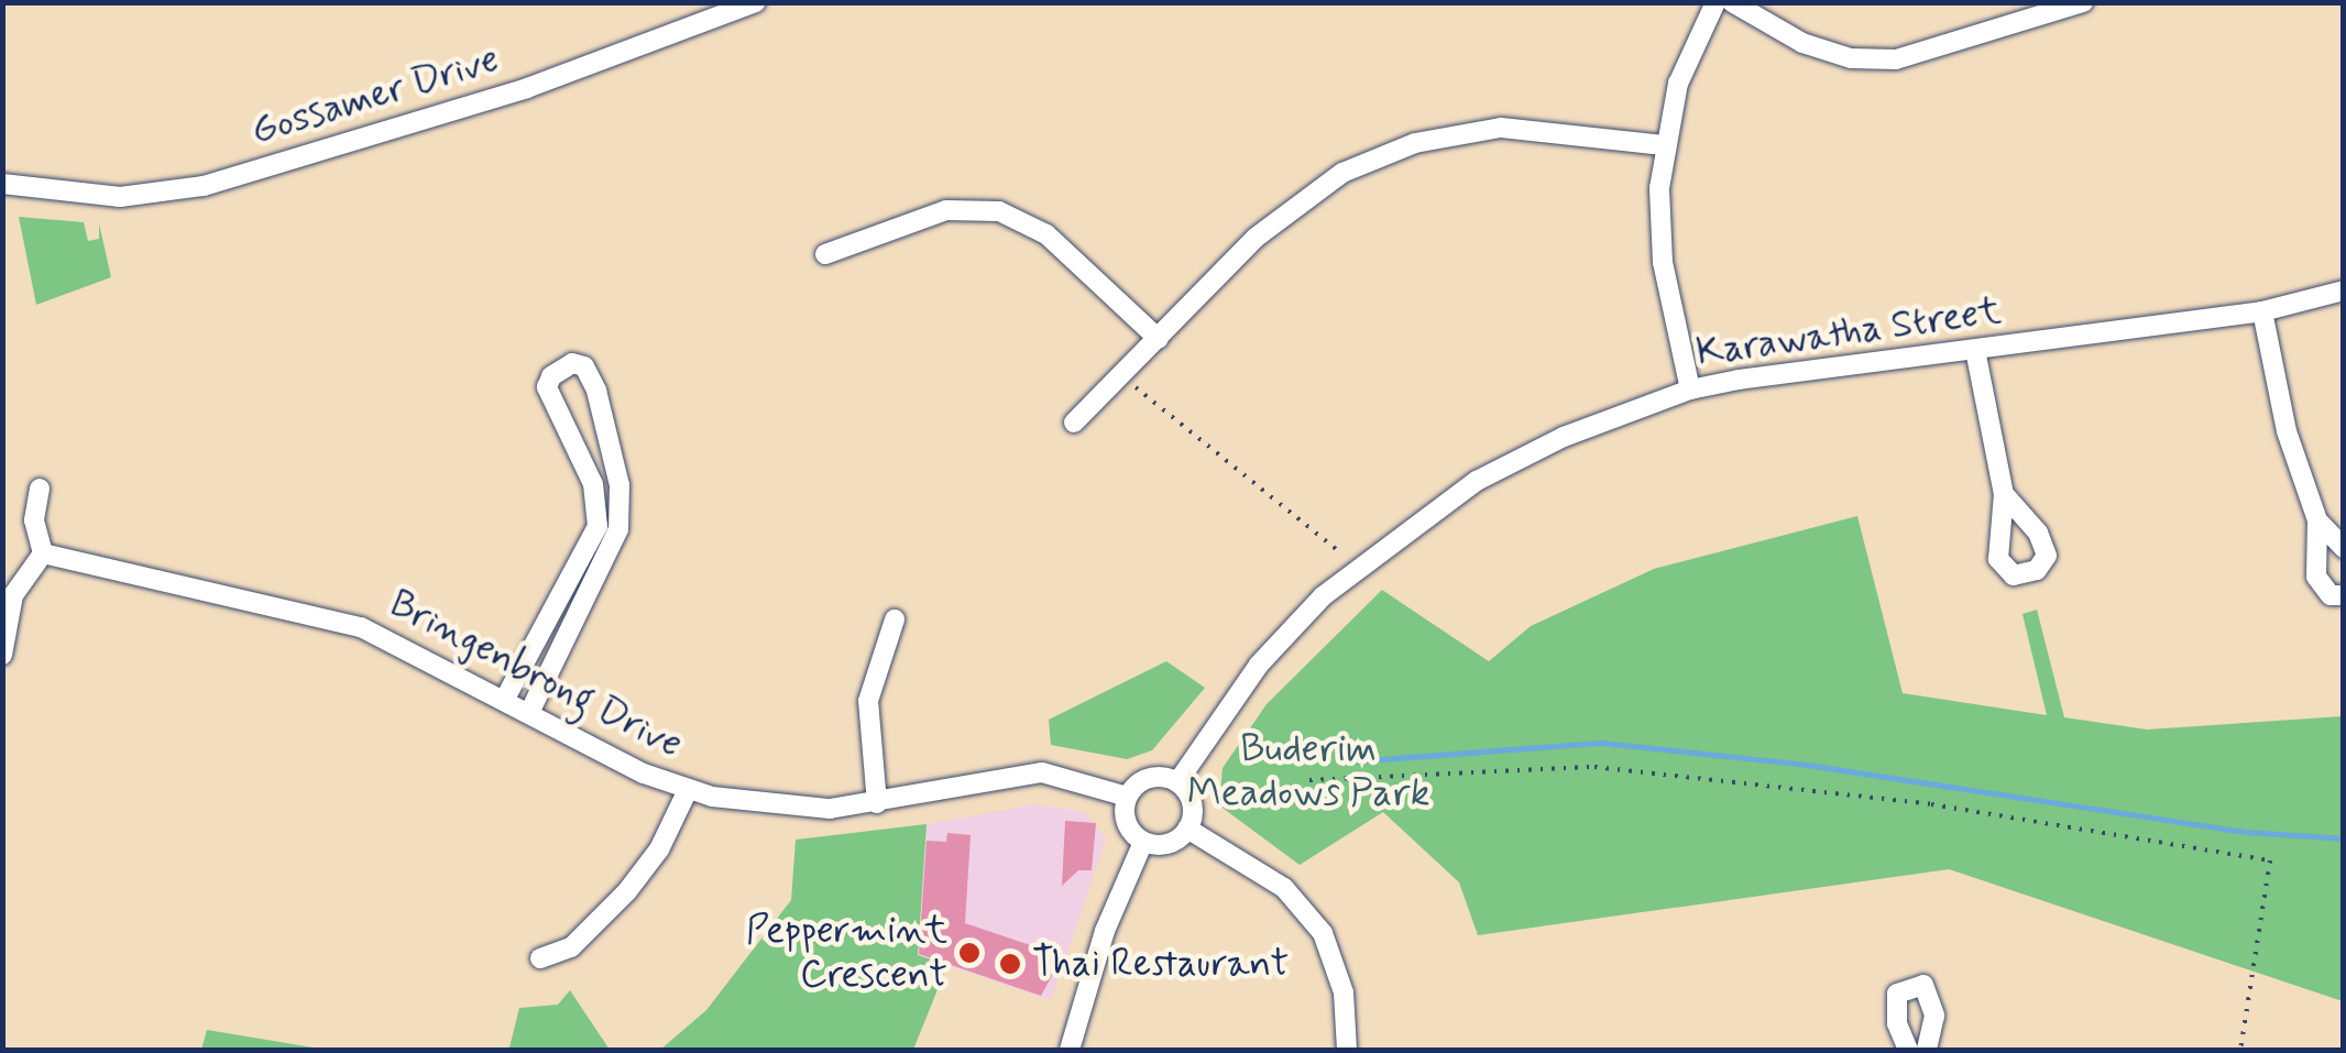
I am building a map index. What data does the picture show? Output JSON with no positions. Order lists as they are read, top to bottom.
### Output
{
  "streets": {
    "street": ["Gossamer Drive", "Karawatha Street", "Bringenbrong Drive"]
  },
  "crossings": [
    ["Karawatha Street", "Bringenbrong Drive"]
  ],
  "parks": ["Buderim Meadows Park"],
  "places": ["Peppermint Crescent", "Thai Restaurant"]
}
